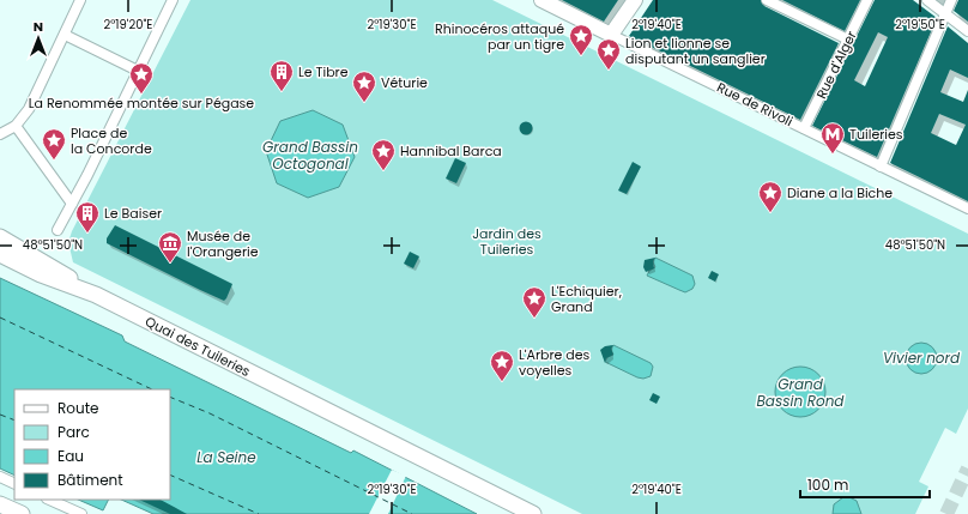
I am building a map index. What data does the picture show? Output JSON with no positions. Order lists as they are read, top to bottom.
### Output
{
  "streets": {
    "main road": ["Quai des Tuileries"],
    "street": ["Rue d'Alger", "Rue de Rivoli"]
  },
  "crossings": [
    ["Rue d'Alger", "Rue de Rivoli"]
  ],
  "water": [
    "Grand Bassin Octogonal",
    "Vivier nord",
    "Grand Bassin Rond",
    "La Seine"
  ],
  "parks": ["Jardin des Tuileries"],
  "places": {
    "place": [
      "Rhinocéros attaqué par un tigre",
      "Lion et lionne se disputant un sanglier",
      "La Renommée montée sur Pégase",
      "Véturie",
      "Place de la Concorde",
      "Hannibal Barca",
      "Diane a la Biche",
      "L'Echiquier, Grand",
      "L'Arbre des voyelles"
    ],
    "building": ["Le Tibre", "Le Baiser"],
    "metro station": ["Tuileries"],
    "museum": ["Musée de l'Orangerie"]
  },
  "legend": [
    "Route",
    "Parc",
    "Eau",
    "Bâtiment"
  ],
  "scale_bar": "100 m",
  "north": "top",
  "coordinates": [
    "2°19'20\"E",
    "2°19'30\"E",
    "2°19'40\"E",
    "2°19'50\"E",
    "48°51'50\"N"
  ]
}
